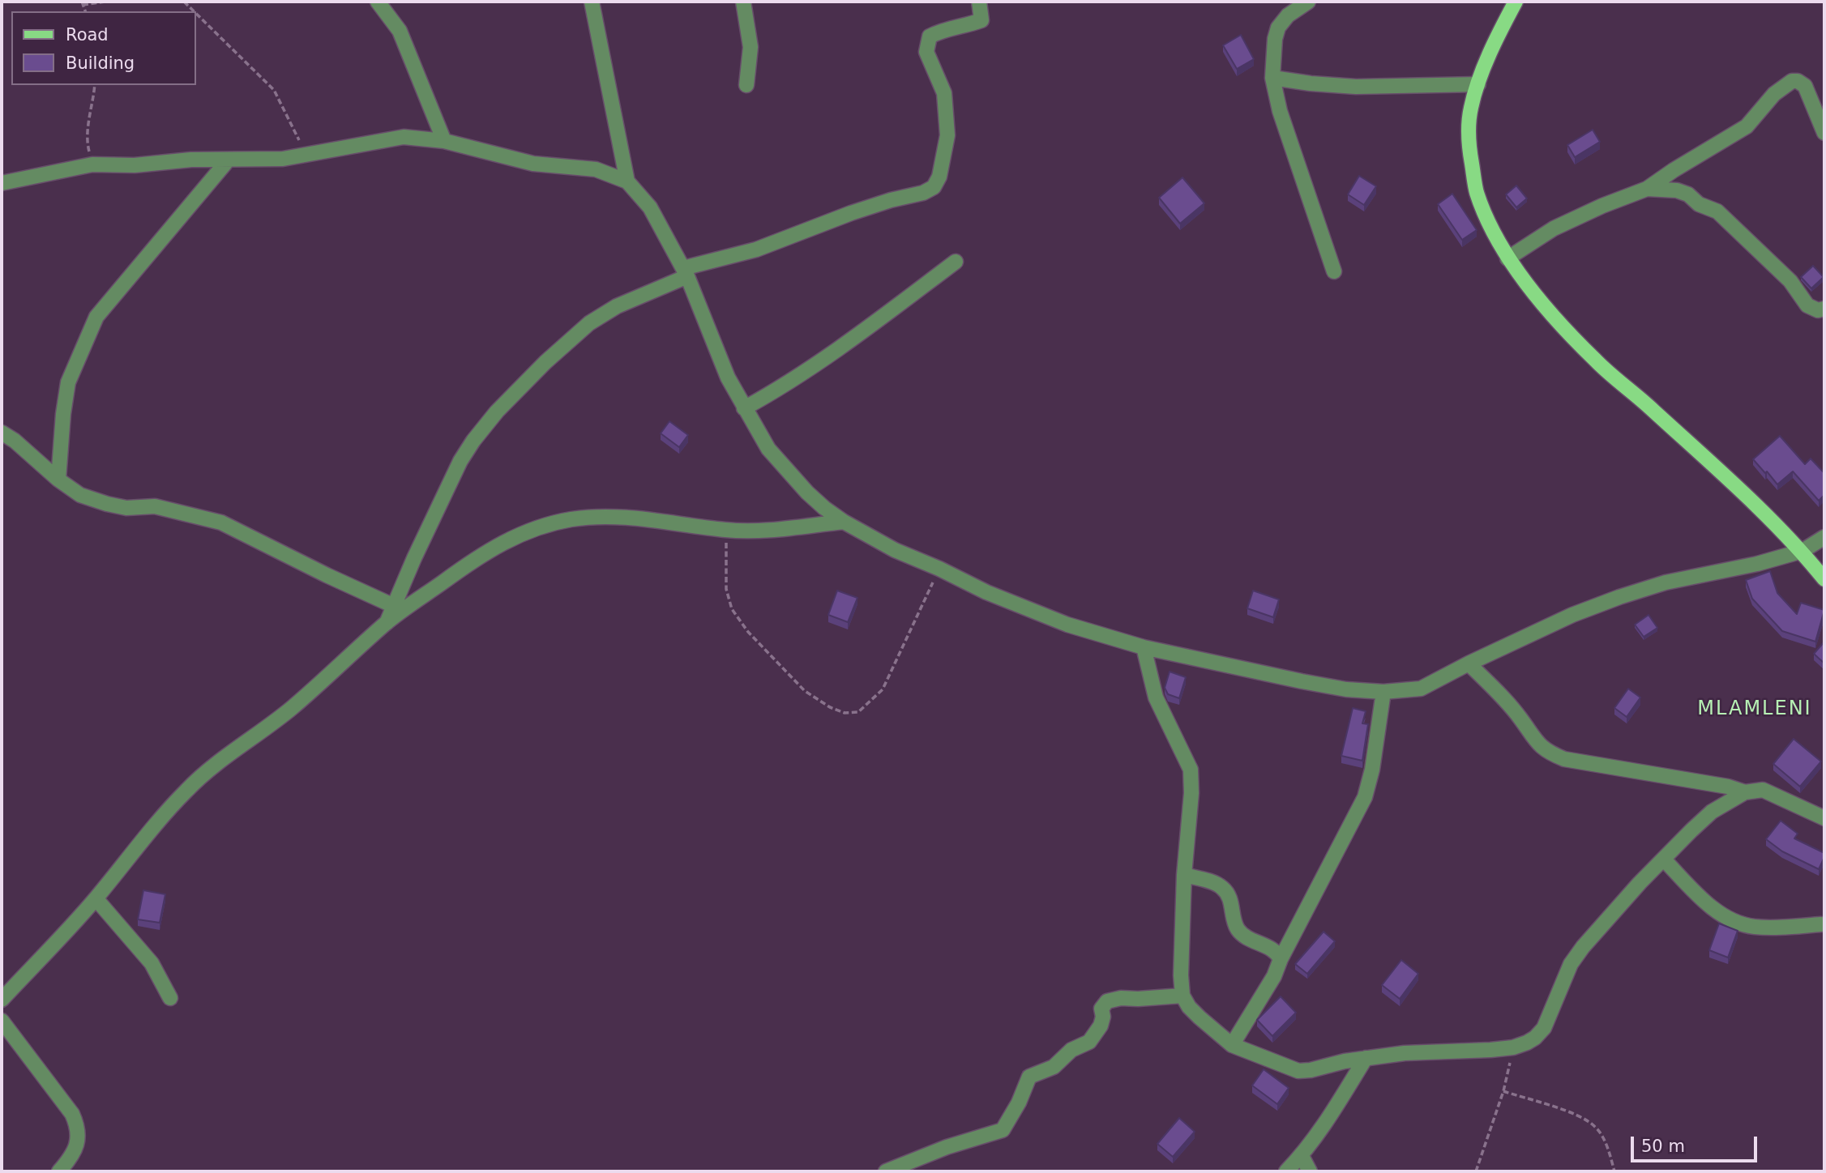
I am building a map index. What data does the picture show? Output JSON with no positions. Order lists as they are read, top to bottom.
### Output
{
  "districts": ["MLAMLENI"],
  "legend": ["Road", "Building"],
  "scale_bar": "50 m"
}
